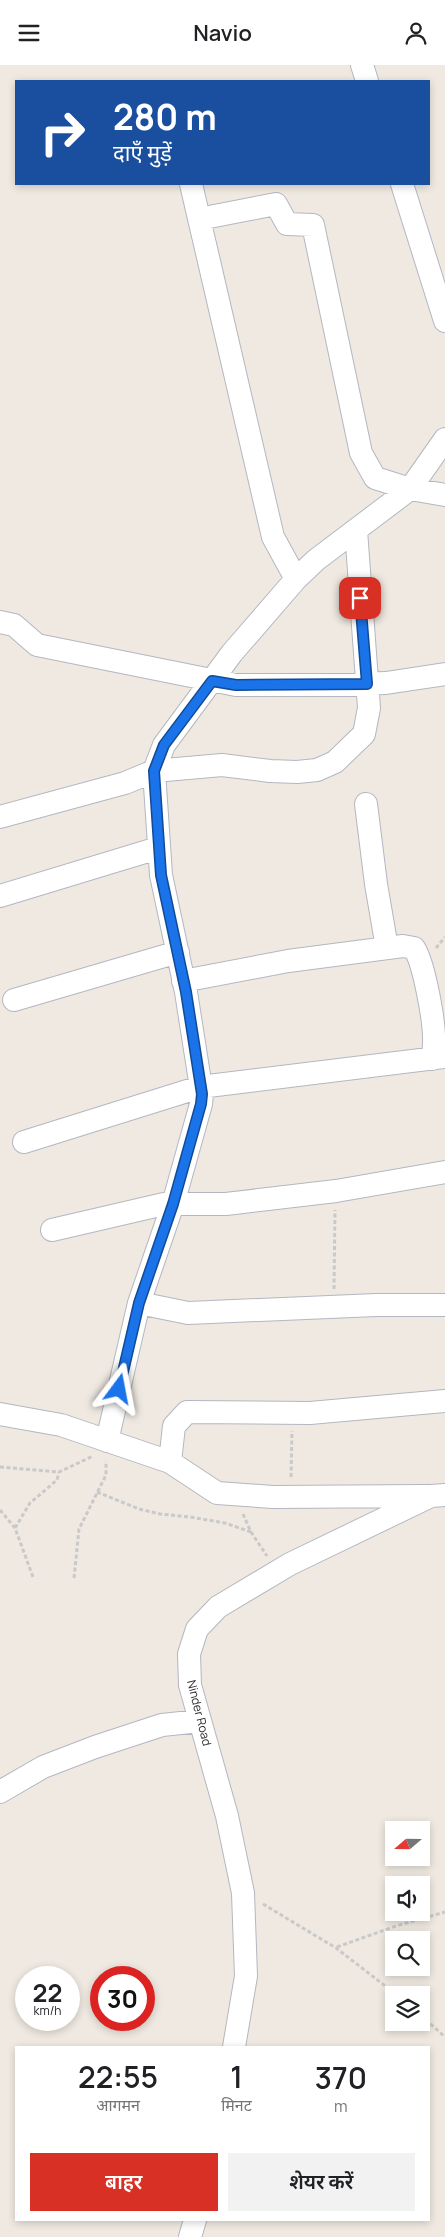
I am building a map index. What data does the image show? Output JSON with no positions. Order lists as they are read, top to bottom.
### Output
{
  "streets": {
    "street": ["Ninder Road"]
  },
  "north": "left",
  "page": {
    "header": "Navio",
    "turn": ["280 m", "दाएँ मुड़ें"],
    "speed": "22 km/h",
    "limit": "30",
    "eta": [
      "22:55",
      "आगमन",
      "1",
      "मिनट",
      "370",
      "m"
    ],
    "buttons": ["बाहर", "शेयर करें"]
  }
}
